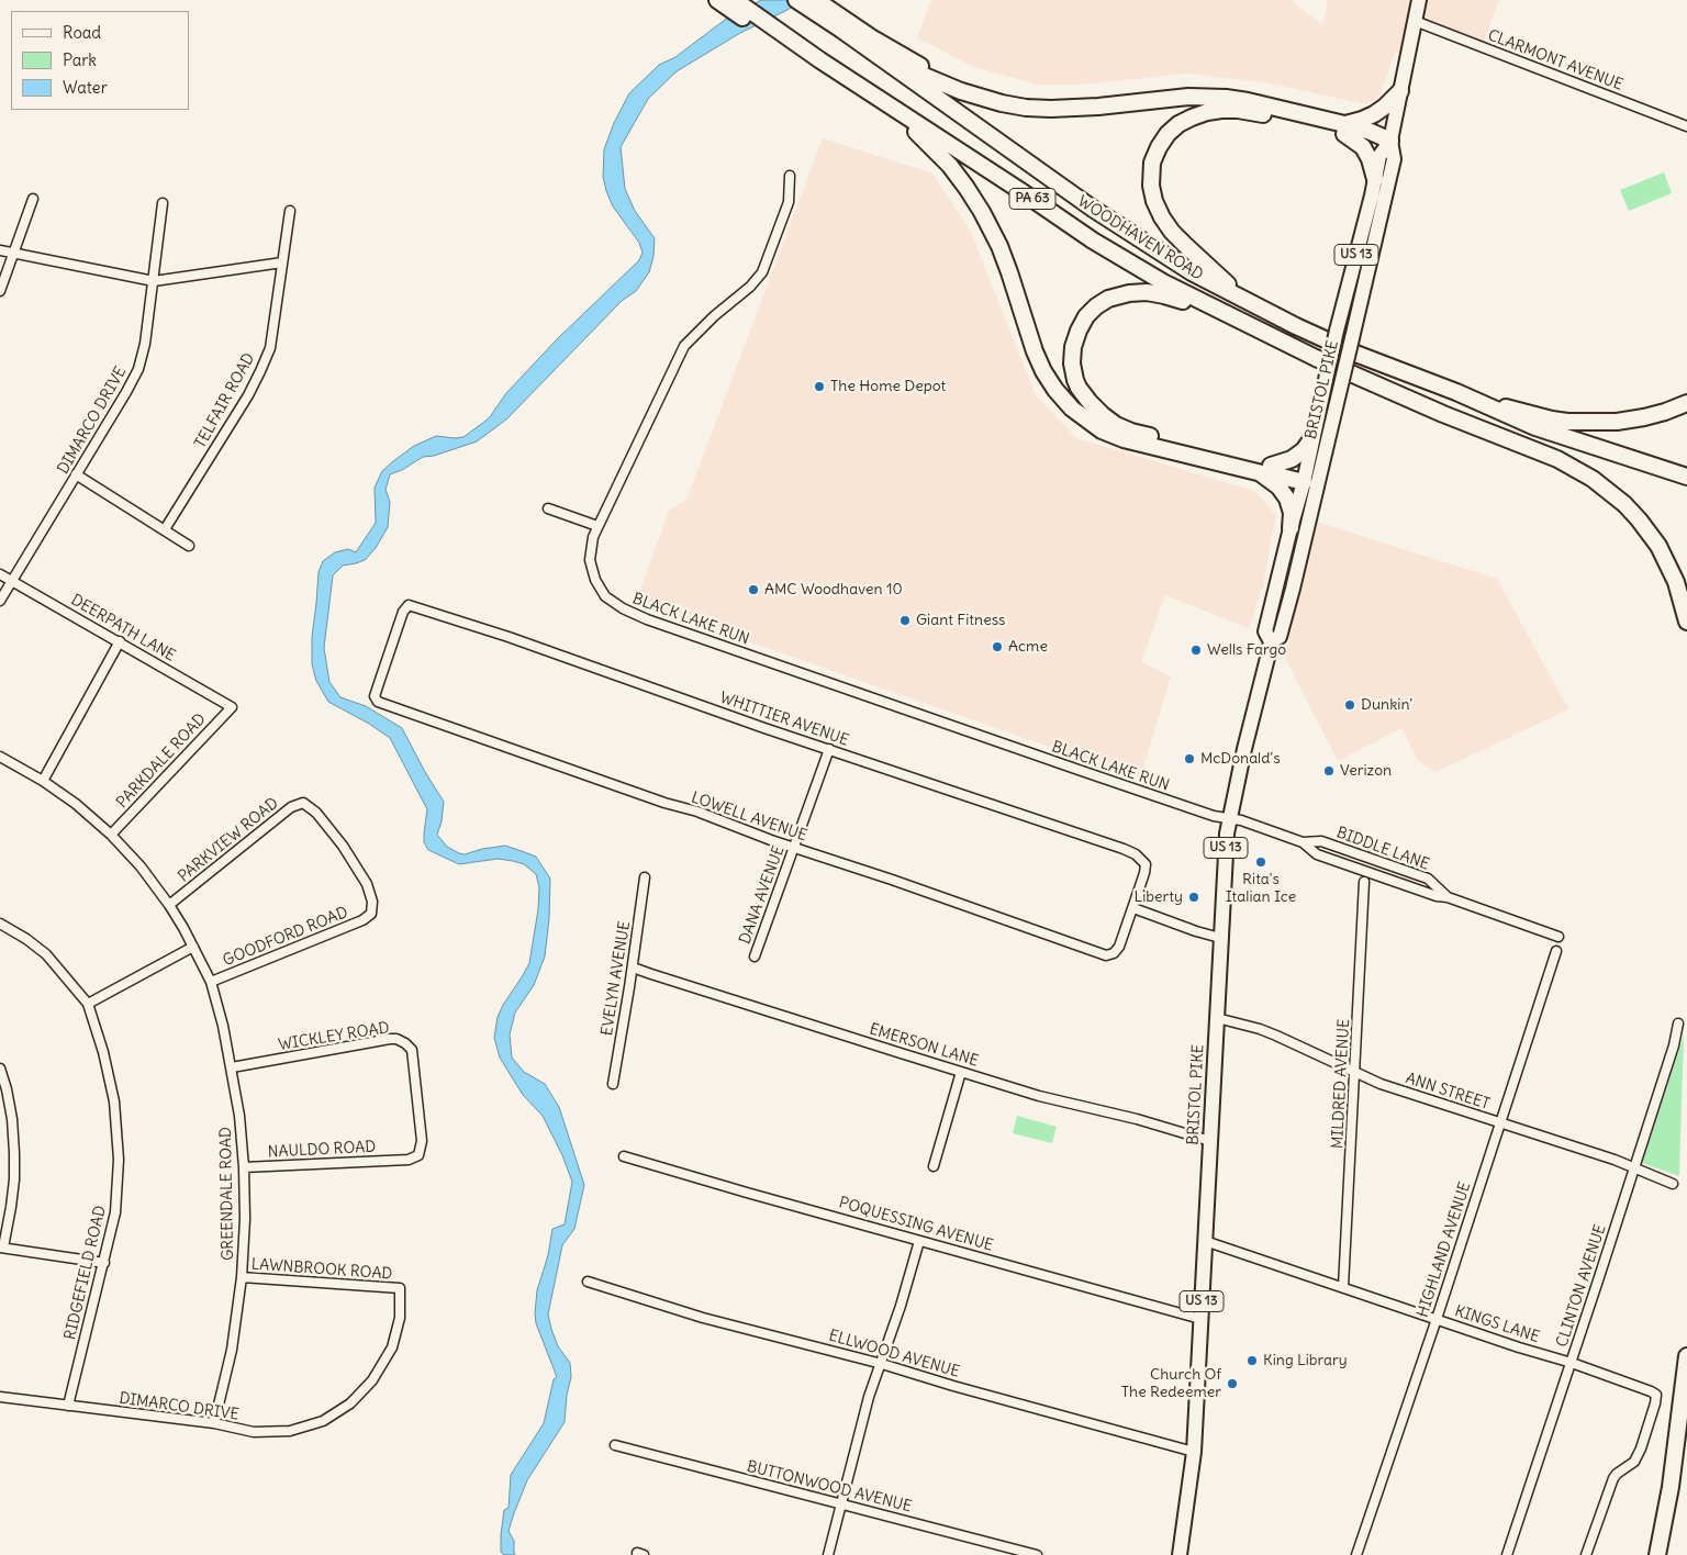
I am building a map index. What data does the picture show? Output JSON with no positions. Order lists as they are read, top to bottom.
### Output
{
  "streets": {
    "highway": ["PA 63", "WOODHAVEN ROAD"],
    "main road": ["US 13", "BRISTOL PIKE"],
    "street": [
      "CLARMONT AVENUE",
      "TELFAIR ROAD",
      "DIMARCO DRIVE",
      "BLACK LAKE RUN",
      "DEERPATH LANE",
      "WHITTIER AVENUE",
      "PARKDALE ROAD",
      "LOWELL AVENUE",
      "PARKVIEW ROAD",
      "BIDDLE LANE",
      "DANA AVENUE",
      "GOODFORD ROAD",
      "EVELYN AVENUE",
      "WICKLEY ROAD",
      "EMERSON LANE",
      "MILDRED AVENUE",
      "ANN STREET",
      "NAULDO ROAD",
      "GREENDALE ROAD",
      "POQUESSING AVENUE",
      "HIGHLAND AVENUE",
      "LAWNBROOK ROAD",
      "RIDGEFIELD ROAD",
      "CLINTON AVENUE",
      "KINGS LANE",
      "ELLWOOD AVENUE",
      "BUTTONWOOD AVENUE"
    ]
  },
  "crossings": [
    ["CLARMONT AVENUE", "BRISTOL PIKE"],
    ["BRISTOL PIKE", "BLACK LAKE RUN"],
    ["BRISTOL PIKE", "BIDDLE LANE"],
    ["BRISTOL PIKE", "EMERSON LANE"],
    ["BRISTOL PIKE", "ANN STREET"],
    ["BRISTOL PIKE", "POQUESSING AVENUE"],
    ["BRISTOL PIKE", "KINGS LANE"],
    ["BRISTOL PIKE", "ELLWOOD AVENUE"],
    ["DIMARCO DRIVE", "DEERPATH LANE"],
    ["DIMARCO DRIVE", "GREENDALE ROAD"],
    ["DIMARCO DRIVE", "LAWNBROOK ROAD"],
    ["DIMARCO DRIVE", "RIDGEFIELD ROAD"],
    ["BLACK LAKE RUN", "BIDDLE LANE"],
    ["DEERPATH LANE", "PARKDALE ROAD"],
    ["WHITTIER AVENUE", "LOWELL AVENUE"],
    ["WHITTIER AVENUE", "DANA AVENUE"],
    ["PARKDALE ROAD", "GREENDALE ROAD"],
    ["LOWELL AVENUE", "DANA AVENUE"],
    ["PARKVIEW ROAD", "GOODFORD ROAD"],
    ["PARKVIEW ROAD", "GREENDALE ROAD"],
    ["GOODFORD ROAD", "GREENDALE ROAD"],
    ["EVELYN AVENUE", "EMERSON LANE"],
    ["WICKLEY ROAD", "NAULDO ROAD"],
    ["WICKLEY ROAD", "GREENDALE ROAD"],
    ["MILDRED AVENUE", "ANN STREET"],
    ["MILDRED AVENUE", "KINGS LANE"],
    ["ANN STREET", "HIGHLAND AVENUE"],
    ["ANN STREET", "CLINTON AVENUE"],
    ["NAULDO ROAD", "GREENDALE ROAD"],
    ["GREENDALE ROAD", "LAWNBROOK ROAD"],
    ["HIGHLAND AVENUE", "KINGS LANE"],
    ["CLINTON AVENUE", "KINGS LANE"]
  ],
  "places": [
    "The Home Depot",
    "AMC Woodhaven 10",
    "Giant Fitness",
    "Acme",
    "Wells Fargo",
    "Dunkin'",
    "McDonald's",
    "Verizon",
    "Rita's Italian Ice",
    "Liberty",
    "King Library",
    "Church Of The Redeemer"
  ],
  "legend": ["Road", "Park", "Water"]
}
